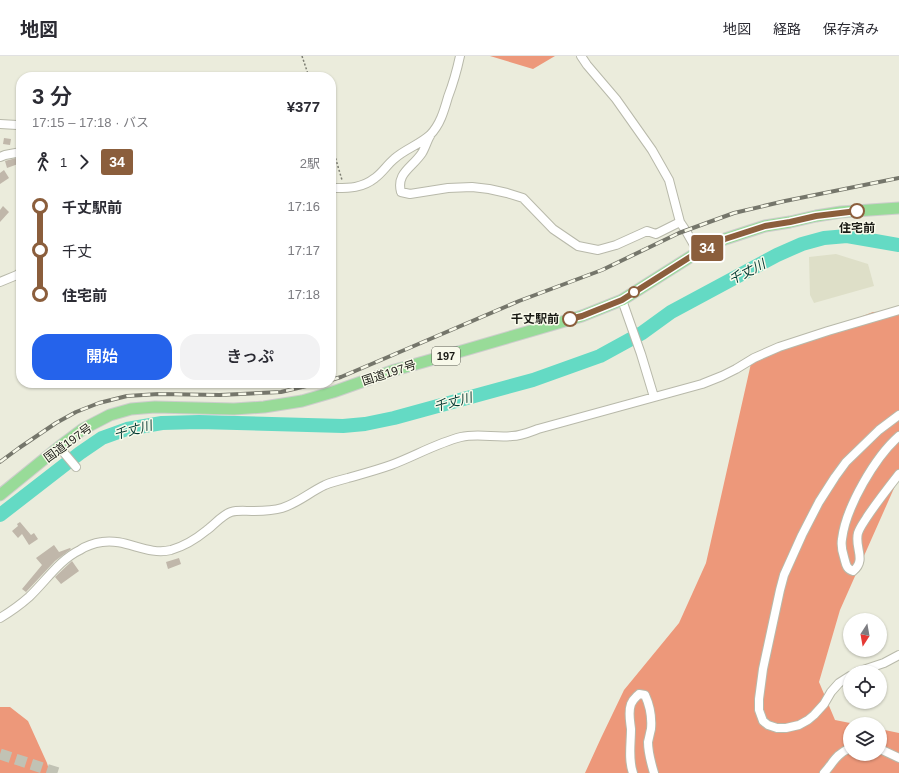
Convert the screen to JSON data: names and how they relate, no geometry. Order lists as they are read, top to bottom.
{
  "streets": {
    "highway": ["197", "国道197号"]
  },
  "water": ["千丈川"],
  "places": ["住宅前", "千丈駅前"],
  "lines": ["bus line 34"],
  "north": "bottom",
  "page": {
    "header": "地図",
    "nav": ["地図", "経路", "保存済み"],
    "on_map": "34",
    "heading": ["3 分", "17:15 – 17:18 · バス", "¥377"],
    "legs": ["1", "34", "2駅"],
    "list": [
      {
        "name": "千丈駅前",
        "value": "17:16"
      },
      {
        "name": "千丈",
        "value": "17:17"
      },
      {
        "name": "住宅前",
        "value": "17:18"
      }
    ],
    "buttons": ["開始", "きっぷ"]
  }
}
